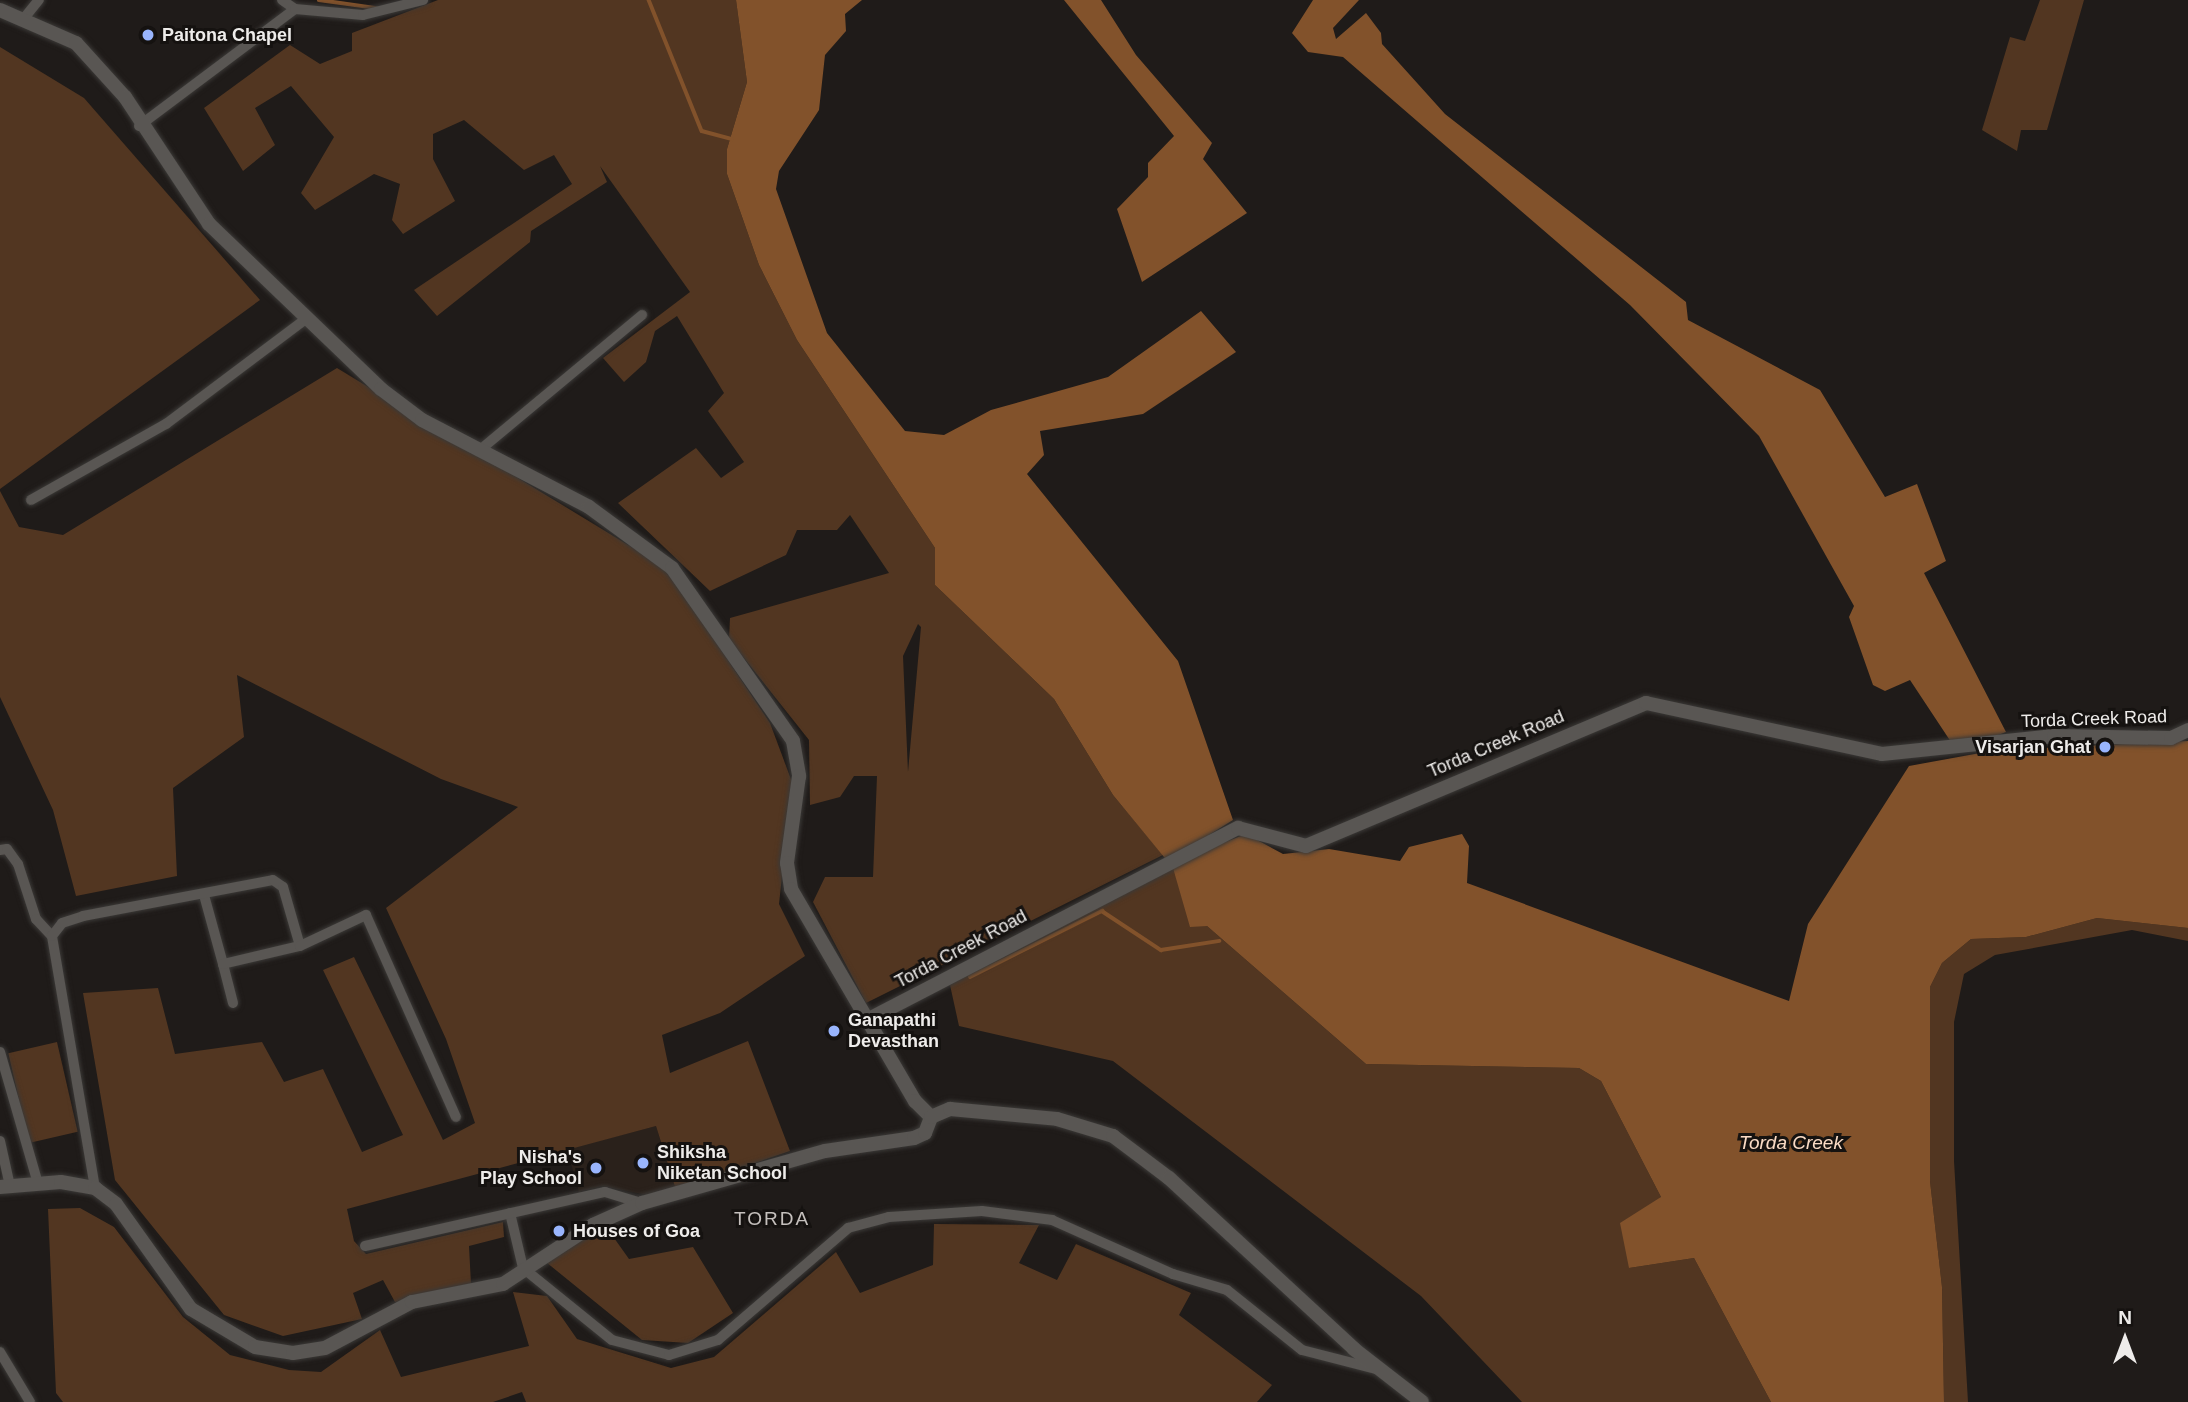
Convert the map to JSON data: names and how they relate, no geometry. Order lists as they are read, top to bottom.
{
  "streets": {
    "street": ["Torda Creek Road"]
  },
  "districts": ["TORDA"],
  "water": ["Torda Creek"],
  "places": [
    "Paitona Chapel",
    "Visarjan Ghat",
    "Ganapathi Devasthan",
    "Shiksha Niketan School",
    "Nisha's Play School",
    "Houses of Goa"
  ],
  "north": "top"
}
